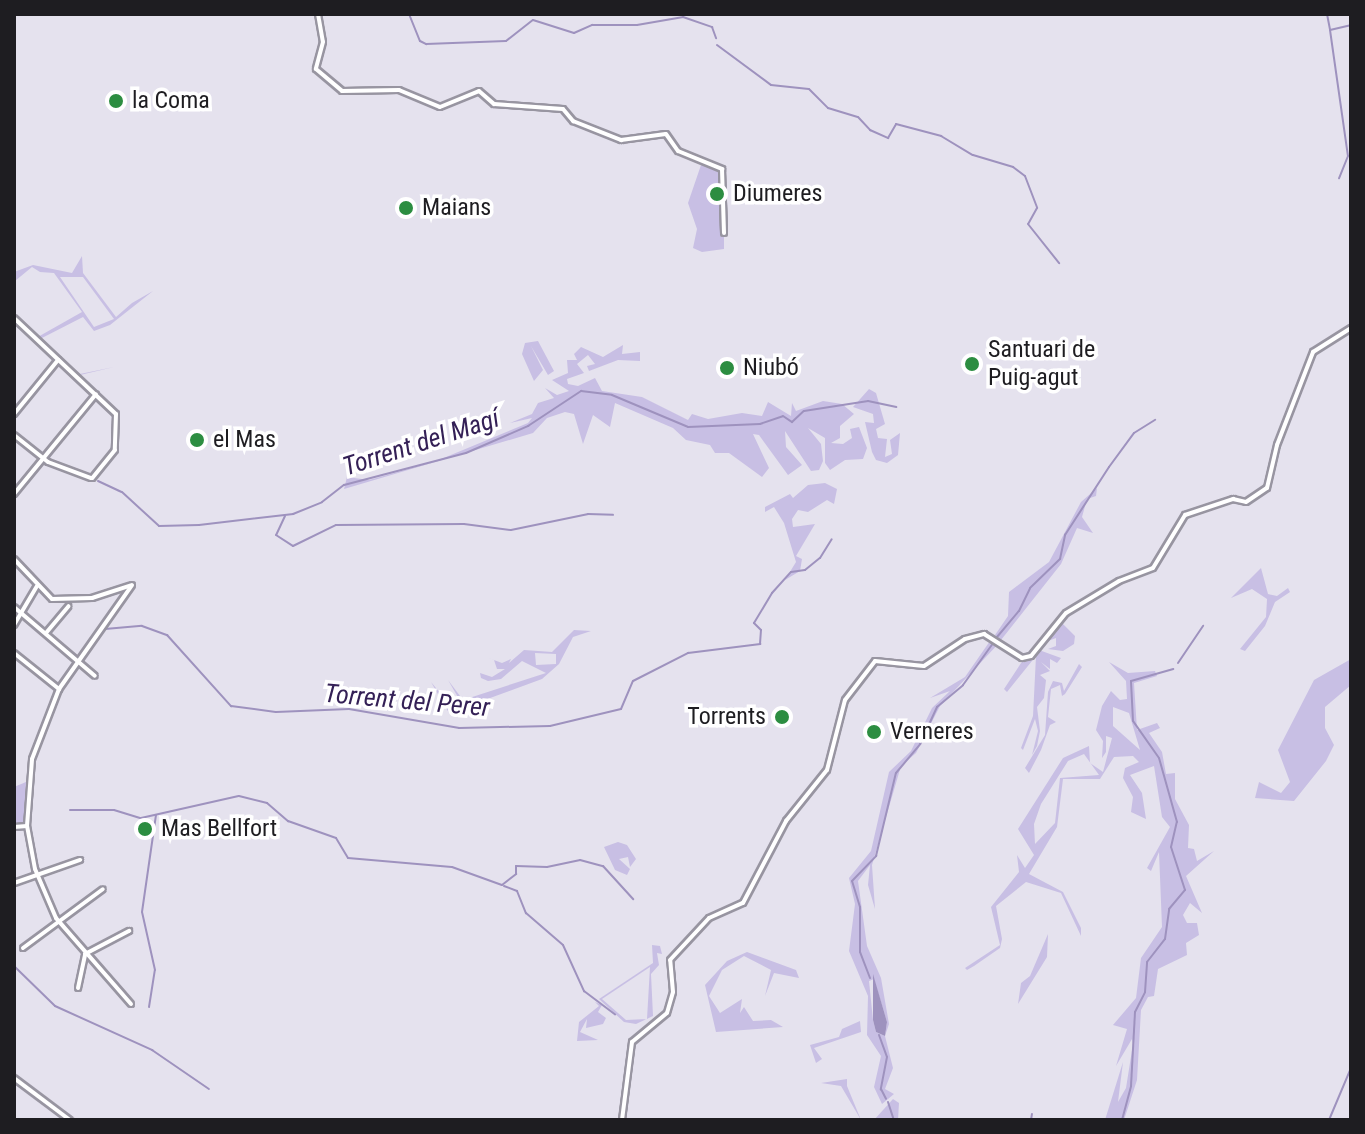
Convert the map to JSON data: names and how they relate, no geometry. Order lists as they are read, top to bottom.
{
  "water": ["Torrent del Magí", "Torrent del Perer"],
  "places": [
    "la Coma",
    "Diumeres",
    "Maians",
    "Santuari de Puig-agut",
    "Niubó",
    "el Mas",
    "Torrents",
    "Verneres",
    "Mas Bellfort"
  ]
}
